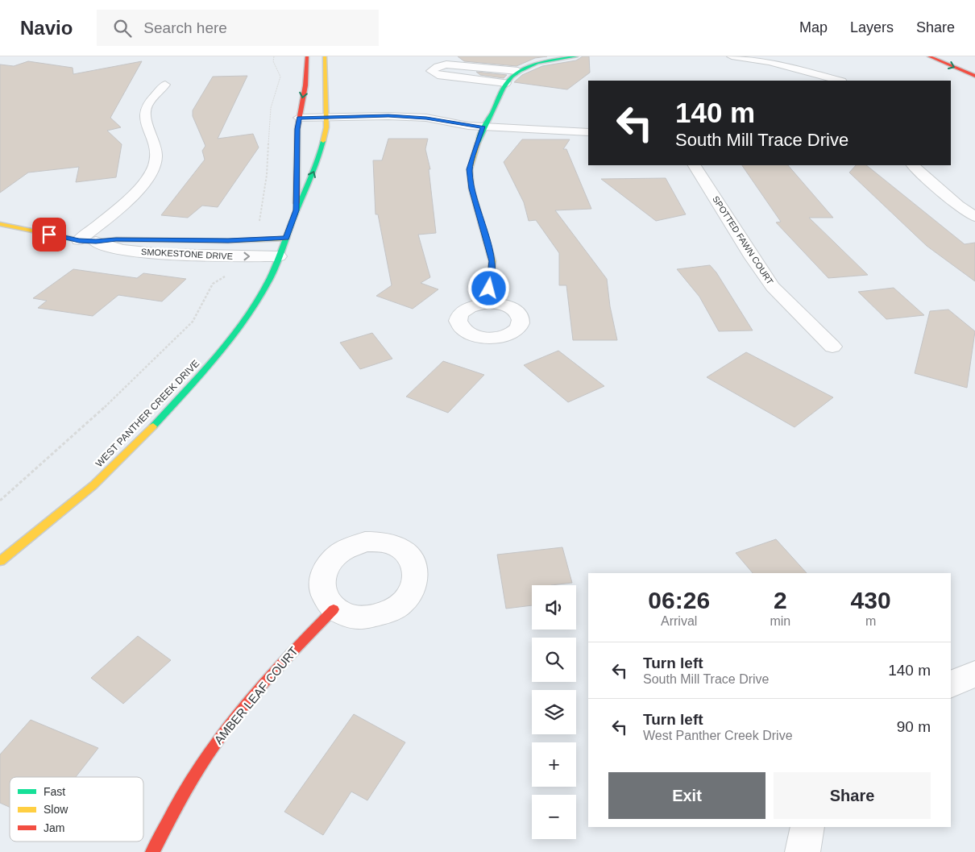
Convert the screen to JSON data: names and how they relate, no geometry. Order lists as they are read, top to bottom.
{
  "streets": {
    "street": [
      "SPOTTED FAWN COURT",
      "SMOKESTONE DRIVE",
      "WEST PANTHER CREEK DRIVE",
      "AMBER LEAF COURT"
    ]
  },
  "crossings": [
    ["SMOKESTONE DRIVE", "WEST PANTHER CREEK DRIVE"]
  ],
  "legend": ["Fast", "Slow", "Jam"],
  "page": {
    "header": "Navio",
    "search": "Search here",
    "nav": ["Map", "Layers", "Share"],
    "turn": ["140 m", "South Mill Trace Drive"],
    "eta": [
      "06:26",
      "Arrival",
      "2",
      "min",
      "430",
      "m"
    ],
    "map_buttons": ["+", "−"],
    "list": [
      {
        "name": "Turn left",
        "note": "South Mill Trace Drive",
        "value": "140 m"
      },
      {
        "name": "Turn left",
        "note": "West Panther Creek Drive",
        "value": "90 m"
      }
    ],
    "buttons": ["Exit", "Share"]
  }
}
